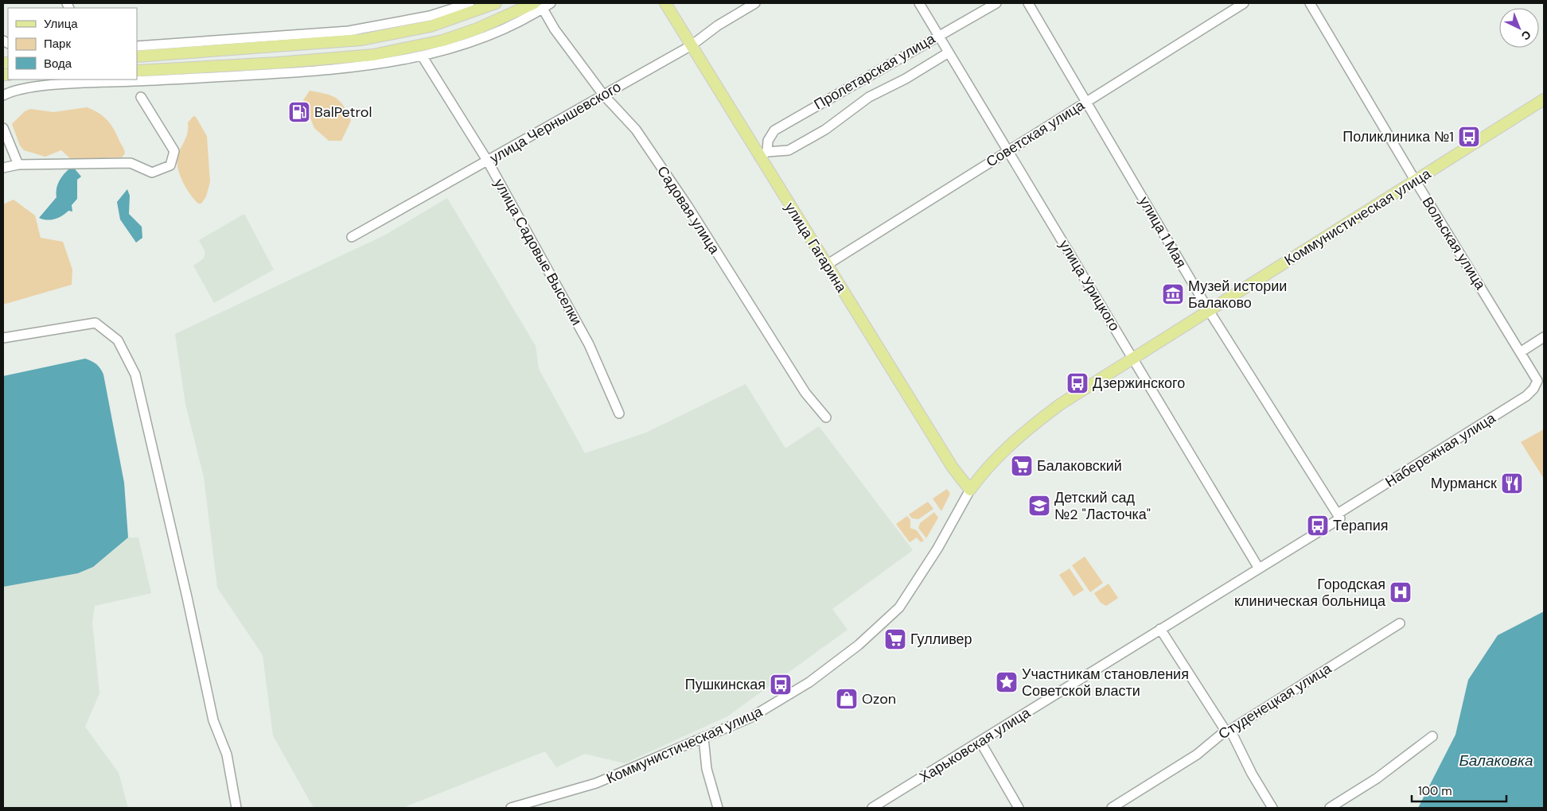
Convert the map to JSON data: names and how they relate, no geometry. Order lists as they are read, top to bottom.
{
  "streets": {
    "main road": ["Коммунистическая улица", "улица Гагарина"],
    "street": [
      "Пролетарская улица",
      "улица Чернышевского",
      "Советская улица",
      "Садовая улица",
      "улица 1 Мая",
      "Вольская улица",
      "улица Садовые Выселки",
      "улица Урицкого",
      "Набережная улица",
      "Студенецкая улица",
      "Харьковская улица"
    ]
  },
  "crossings": [
    ["Пролетарская улица", "улица Гагарина"],
    ["Пролетарская улица", "улица Урицкого"],
    ["улица Чернышевского", "Садовая улица"],
    ["улица Чернышевского", "улица Гагарина"],
    ["улица Чернышевского", "улица Садовые Выселки"],
    ["Советская улица", "улица 1 Мая"],
    ["Советская улица", "улица Гагарина"],
    ["Советская улица", "улица Урицкого"],
    ["Коммунистическая улица", "улица 1 Мая"],
    ["Коммунистическая улица", "Вольская улица"],
    ["Коммунистическая улица", "улица Гагарина"],
    ["Коммунистическая улица", "улица Урицкого"],
    ["улица 1 Мая", "Набережная улица"],
    ["улица 1 Мая", "Харьковская улица"],
    ["Вольская улица", "Набережная улица"],
    ["улица Урицкого", "Харьковская улица"],
    ["Набережная улица", "Харьковская улица"]
  ],
  "water": ["Балаковка"],
  "places": {
    "fuel station": ["BalPetrol"],
    "bus stop": [
      "Поликлиника №1",
      "Дзержинского",
      "Терапия",
      "Пушкинская"
    ],
    "museum": ["Музей истории Балаково"],
    "supermarket": ["Балаковский", "Гулливер"],
    "restaurant": ["Мурманск"],
    "school or university": ["Детский сад №2 \"Ласточка\""],
    "hospital": ["Городская клиническая больница"],
    "place": ["Участникам становления Советской власти"],
    "shop": ["Ozon"]
  },
  "legend": ["Улица", "Парк", "Вода"],
  "scale_bar": "100 m",
  "north": "bottom right"
}
